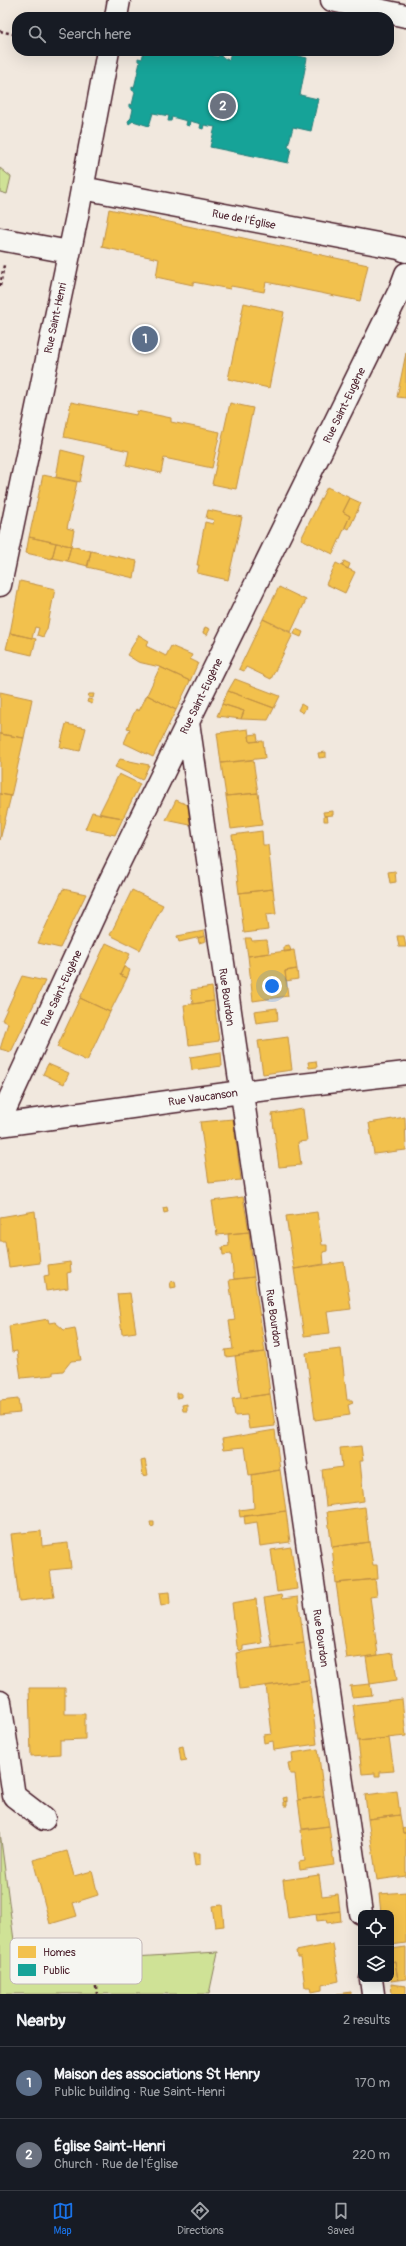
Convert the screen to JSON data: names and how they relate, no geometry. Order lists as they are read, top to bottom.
{
  "streets": {
    "street": [
      "Rue de l'Église",
      "Rue Saint-Henri",
      "Rue Saint-Eugène",
      "Rue Bourdon",
      "Rue Vaucanson"
    ]
  },
  "crossings": [
    ["Rue de l'Église", "Rue Saint-Henri"],
    ["Rue Saint-Eugène", "Rue Bourdon"],
    ["Rue Bourdon", "Rue Vaucanson"]
  ],
  "legend": ["Homes", "Public"],
  "page": {
    "search": "Search here",
    "pins": ["2", "1"],
    "heading": ["Nearby", "2 results"],
    "list": [
      {
        "mark": "1",
        "name": "Maison des associations St Henry",
        "note": "Public building · Rue Saint-Henri",
        "value": "170 m"
      },
      {
        "mark": "2",
        "name": "Église Saint-Henri",
        "note": "Church · Rue de l'Église",
        "value": "220 m"
      }
    ],
    "nav": ["Map", "Directions", "Saved"]
  }
}
